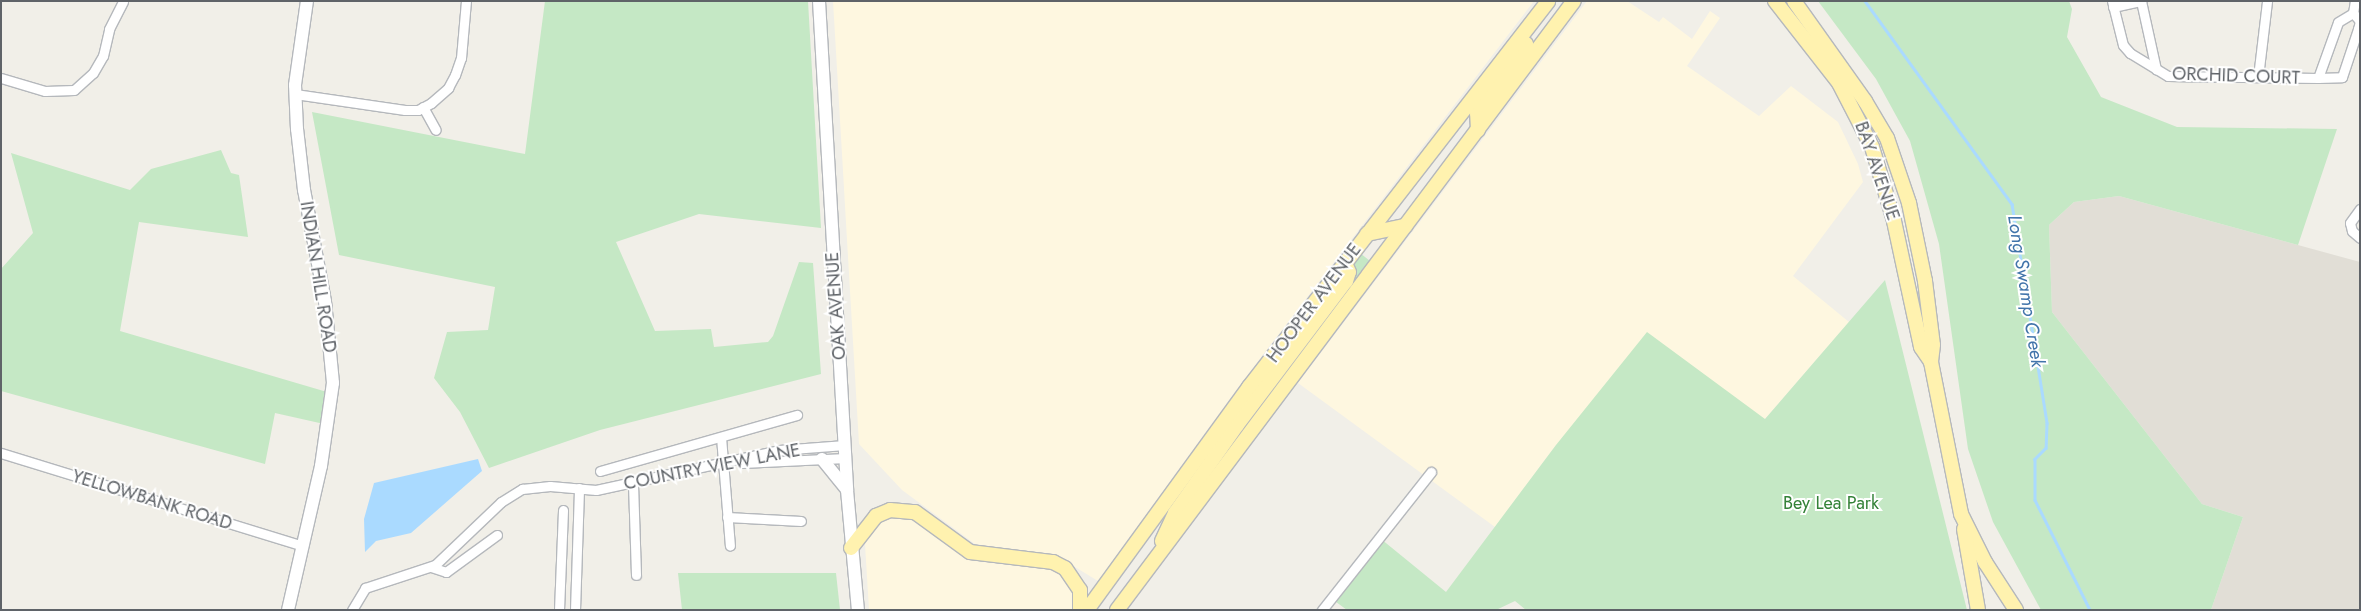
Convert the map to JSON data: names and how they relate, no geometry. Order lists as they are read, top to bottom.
{
  "streets": {
    "main road": ["BAY AVENUE", "HOOPER AVENUE"],
    "street": [
      "ORCHID COURT",
      "INDIAN HILL ROAD",
      "OAK AVENUE",
      "COUNTRY VIEW LANE",
      "YELLOWBANK ROAD"
    ]
  },
  "crossings": [
    ["INDIAN HILL ROAD", "YELLOWBANK ROAD"],
    ["OAK AVENUE", "COUNTRY VIEW LANE"]
  ],
  "water": ["Long Swamp Creek"],
  "parks": ["Bey Lea Park"]
}
